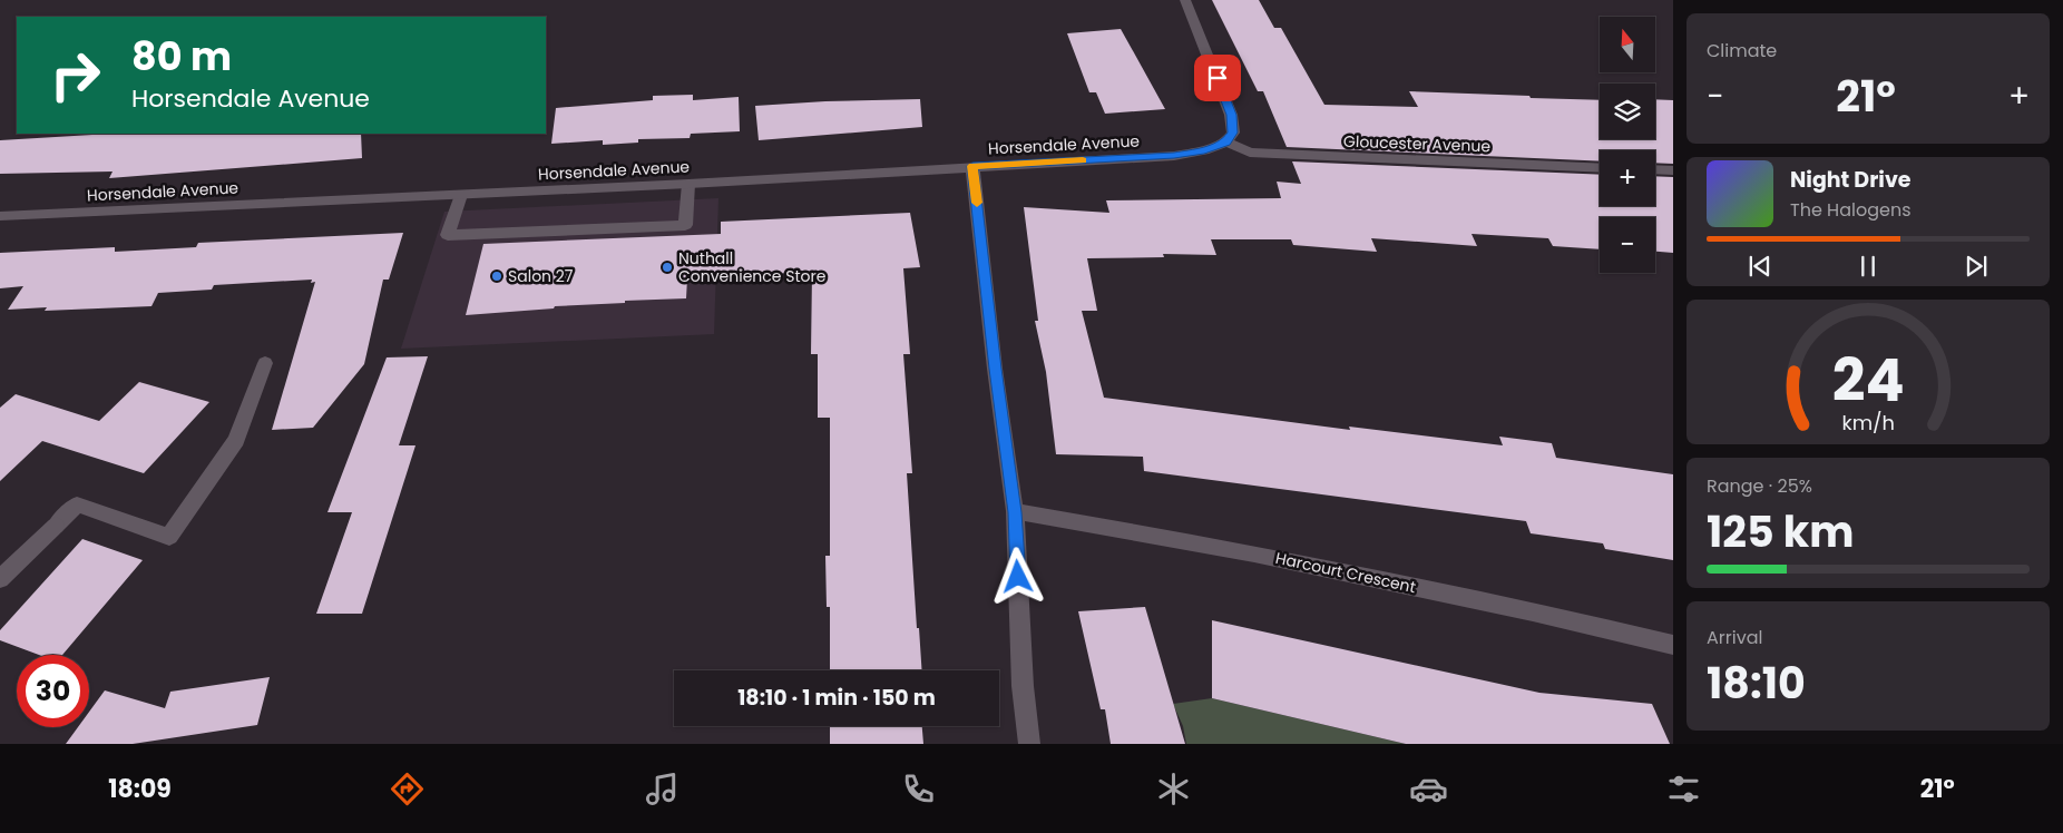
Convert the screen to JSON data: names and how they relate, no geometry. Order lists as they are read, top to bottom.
{
  "streets": {
    "street": ["Gloucester Avenue", "Horsendale Avenue", "Harcourt Crescent"]
  },
  "crossings": [
    ["Gloucester Avenue", "Horsendale Avenue"]
  ],
  "places": ["Nuthall Convenience Store", "Salon 27"],
  "north": "top",
  "page": {
    "tile": [
      "Climate",
      ["Range · 25%", "125 km"],
      ["Arrival", "18:10"]
    ],
    "map_buttons": ["+", "−"],
    "turn": ["80 m", "Horsendale Avenue"],
    "heat": ["−", "21°", "+"],
    "song": ["Night Drive", "The Halogens"],
    "limit": "30",
    "trip": "18:10 · 1 min · 150 m",
    "tabs": ["18:09", "21°"],
    "gauge": ["24", "km/h"]
  }
}
